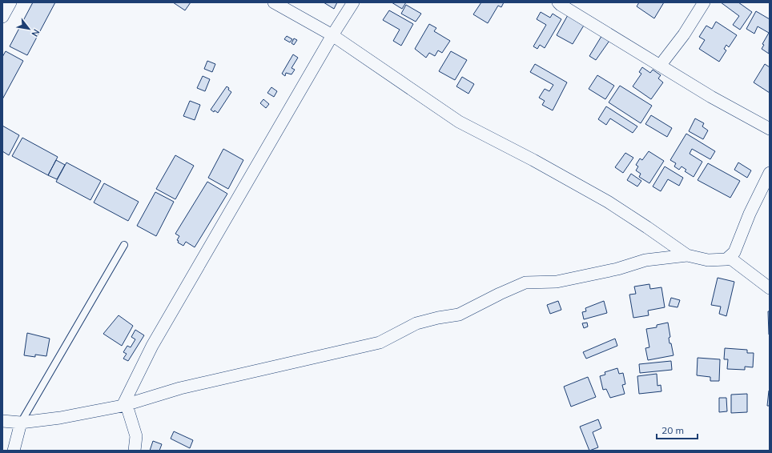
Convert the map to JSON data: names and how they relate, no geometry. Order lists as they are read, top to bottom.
{
  "scale_bar": "20 m",
  "north": "bottom right"
}
